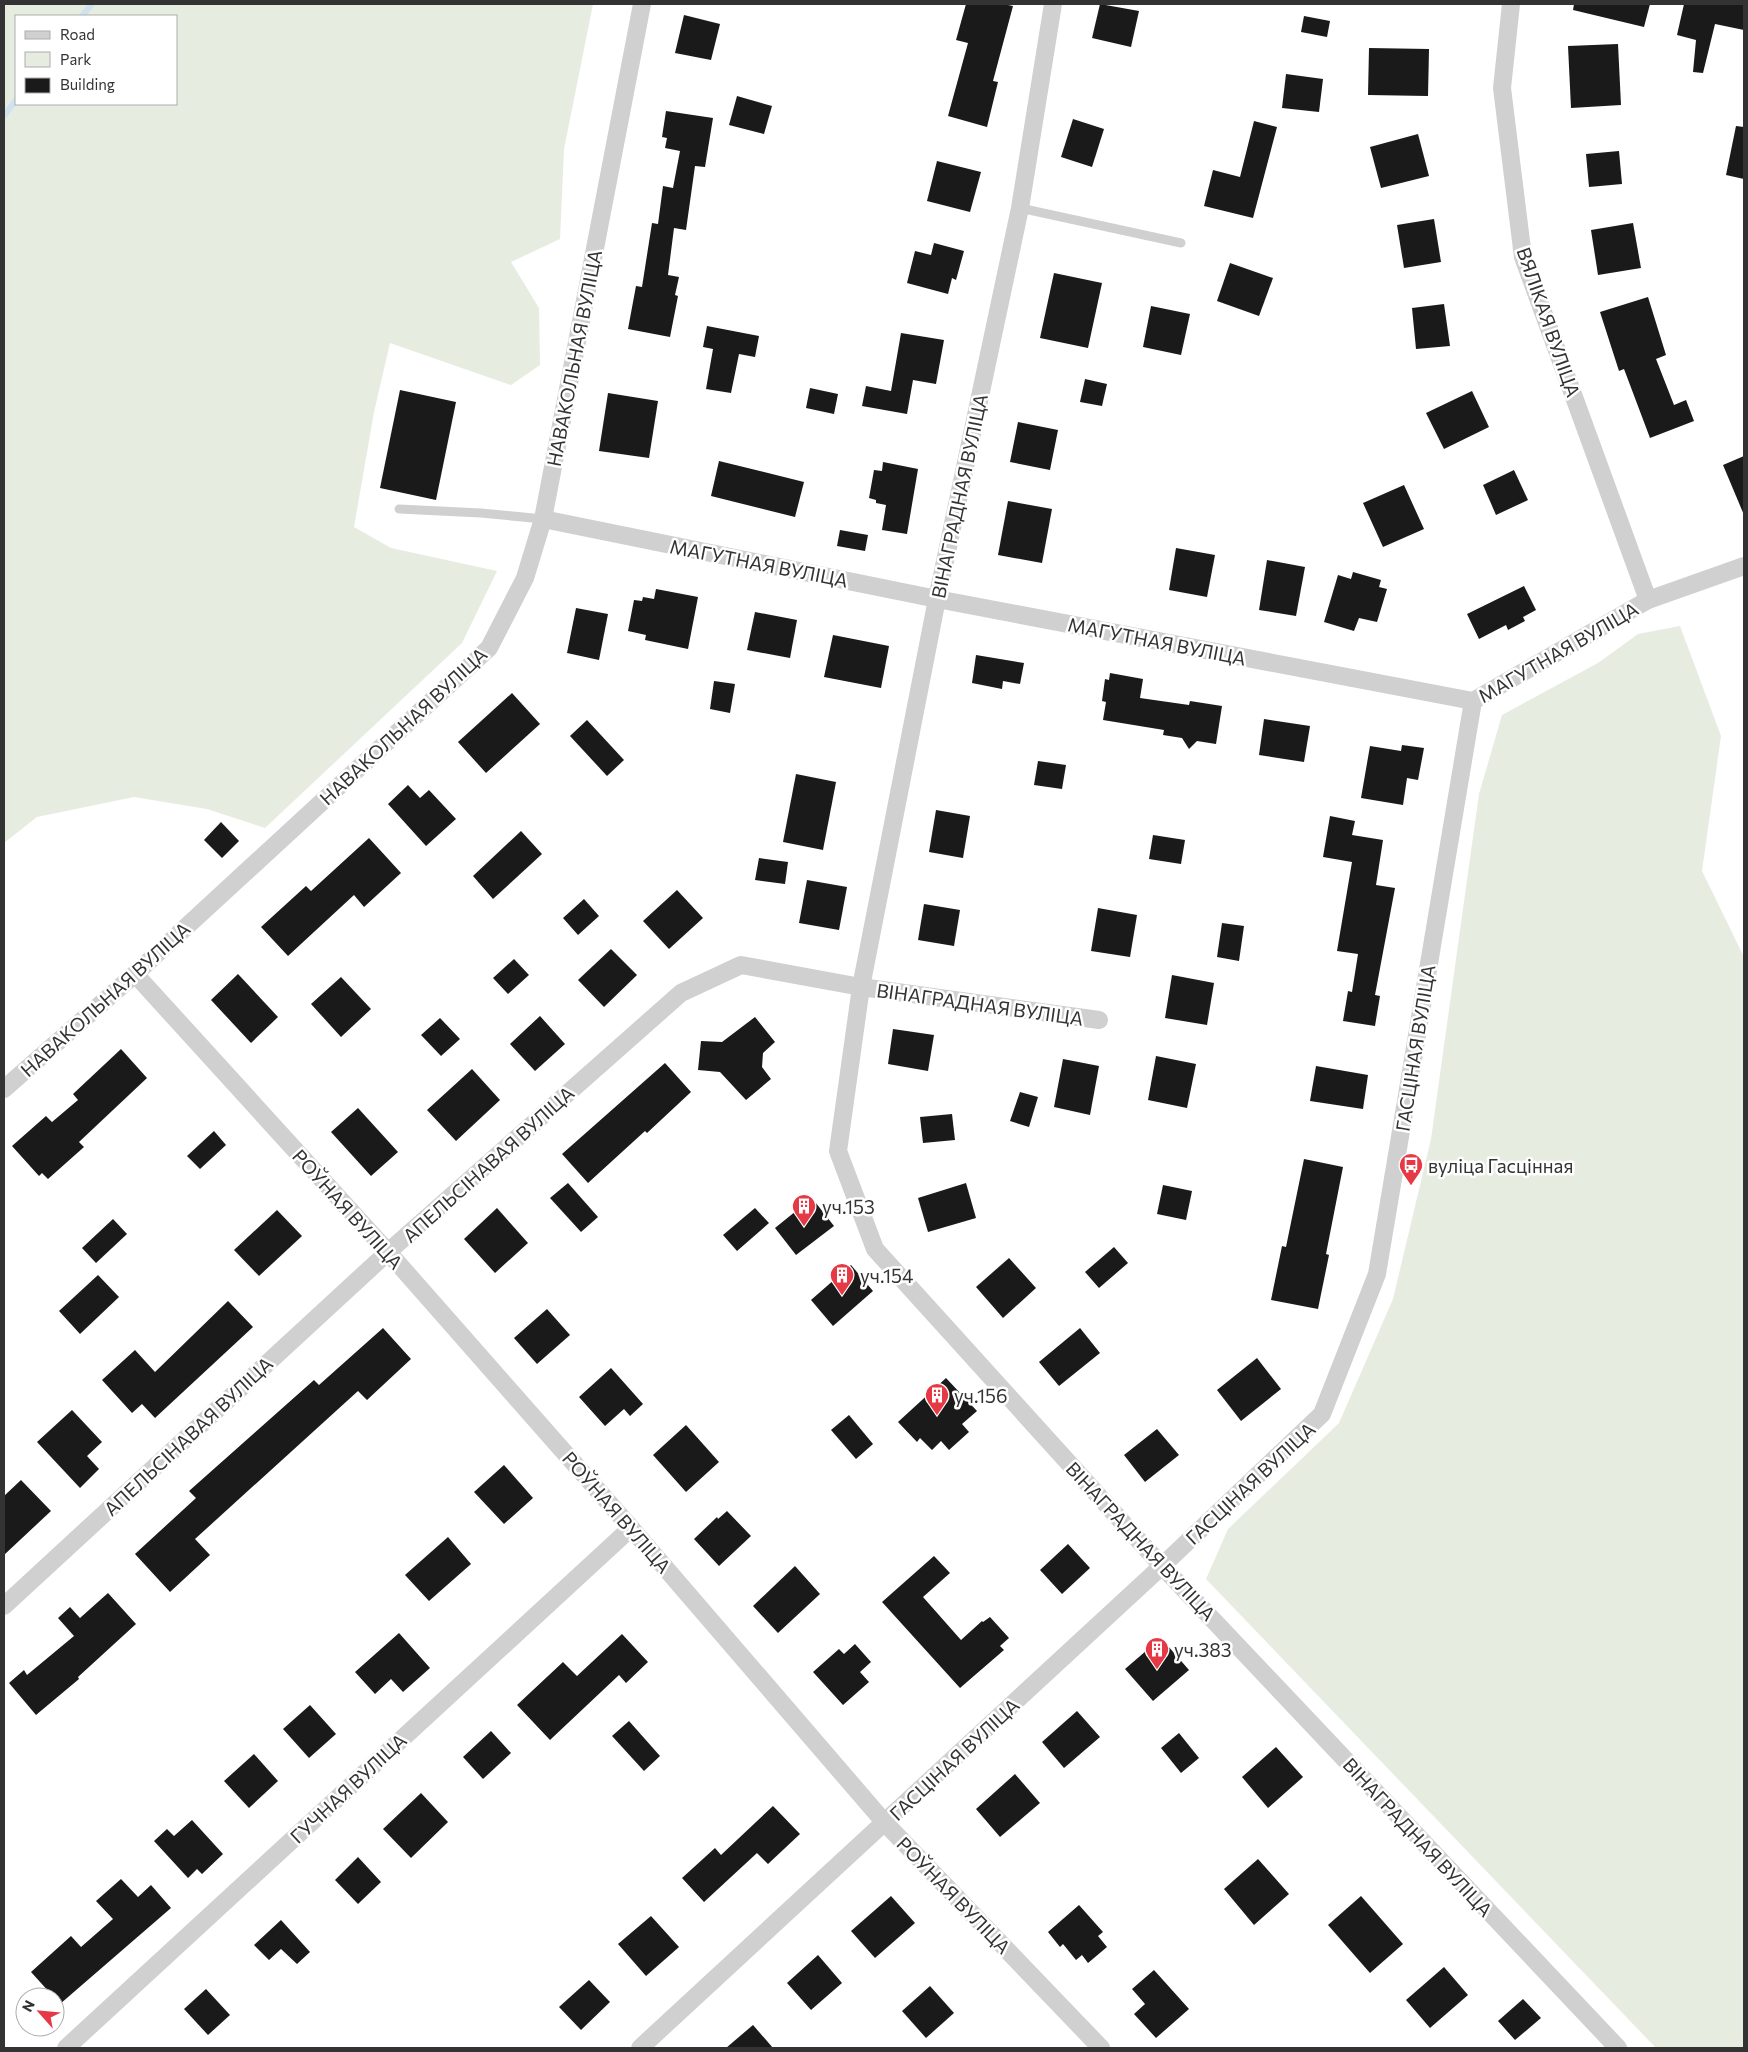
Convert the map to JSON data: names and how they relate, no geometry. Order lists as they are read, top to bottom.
{
  "streets": {
    "street": [
      "ВЯЛІКАЯ ВУЛІЦА",
      "НАВАКОЛЬНАЯ ВУЛІЦА",
      "ВІНАГРАДНАЯ ВУЛІЦА",
      "МАГУТНАЯ ВУЛІЦА",
      "ГАСЦІНАЯ ВУЛІЦА",
      "АПЕЛЬСІНАВАЯ ВУЛІЦА",
      "РОЎНАЯ ВУЛІЦА",
      "ГУЧНАЯ ВУЛІЦА"
    ]
  },
  "crossings": [
    ["ВЯЛІКАЯ ВУЛІЦА", "МАГУТНАЯ ВУЛІЦА"],
    ["НАВАКОЛЬНАЯ ВУЛІЦА", "МАГУТНАЯ ВУЛІЦА"],
    ["НАВАКОЛЬНАЯ ВУЛІЦА", "РОЎНАЯ ВУЛІЦА"],
    ["ВІНАГРАДНАЯ ВУЛІЦА", "МАГУТНАЯ ВУЛІЦА"],
    ["ВІНАГРАДНАЯ ВУЛІЦА", "ГАСЦІНАЯ ВУЛІЦА"],
    ["ВІНАГРАДНАЯ ВУЛІЦА", "АПЕЛЬСІНАВАЯ ВУЛІЦА"],
    ["МАГУТНАЯ ВУЛІЦА", "ГАСЦІНАЯ ВУЛІЦА"],
    ["ГАСЦІНАЯ ВУЛІЦА", "РОЎНАЯ ВУЛІЦА"],
    ["АПЕЛЬСІНАВАЯ ВУЛІЦА", "РОЎНАЯ ВУЛІЦА"],
    ["РОЎНАЯ ВУЛІЦА", "ГУЧНАЯ ВУЛІЦА"]
  ],
  "places": {
    "bus stop": ["вуліца Гасцінная"],
    "building": [
      "уч.153",
      "уч.154",
      "уч.156",
      "уч.383"
    ]
  },
  "legend": ["Road", "Park", "Building"],
  "north": "top left"
}
